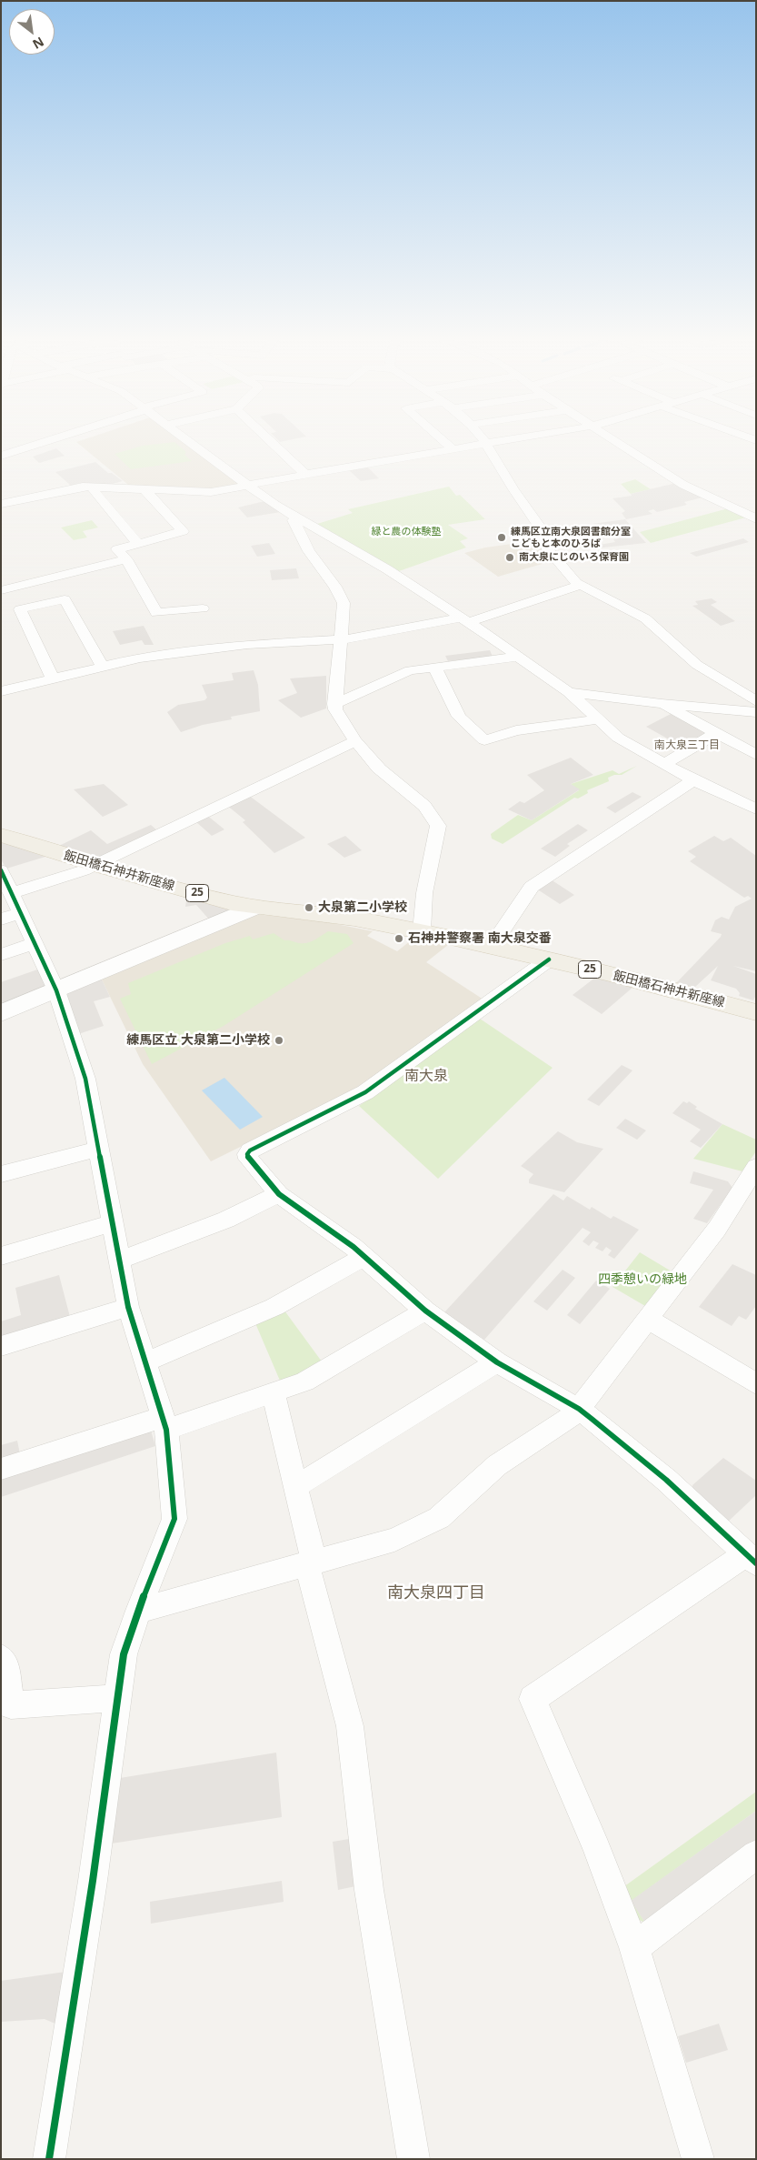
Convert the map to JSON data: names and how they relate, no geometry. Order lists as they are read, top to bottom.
{
  "streets": {
    "main road": ["飯田橋石神井新座線", "25"]
  },
  "districts": ["南大泉三丁目", "南大泉", "南大泉四丁目"],
  "parks": ["緑と農の体験塾", "四季憩いの緑地"],
  "places": [
    "練馬区立南大泉図書館分室 こどもと本のひろば",
    "南大泉にじのいろ保育園",
    "大泉第二小学校",
    "石神井警察署 南大泉交番",
    "練馬区立 大泉第二小学校"
  ],
  "north": "bottom right"
}
